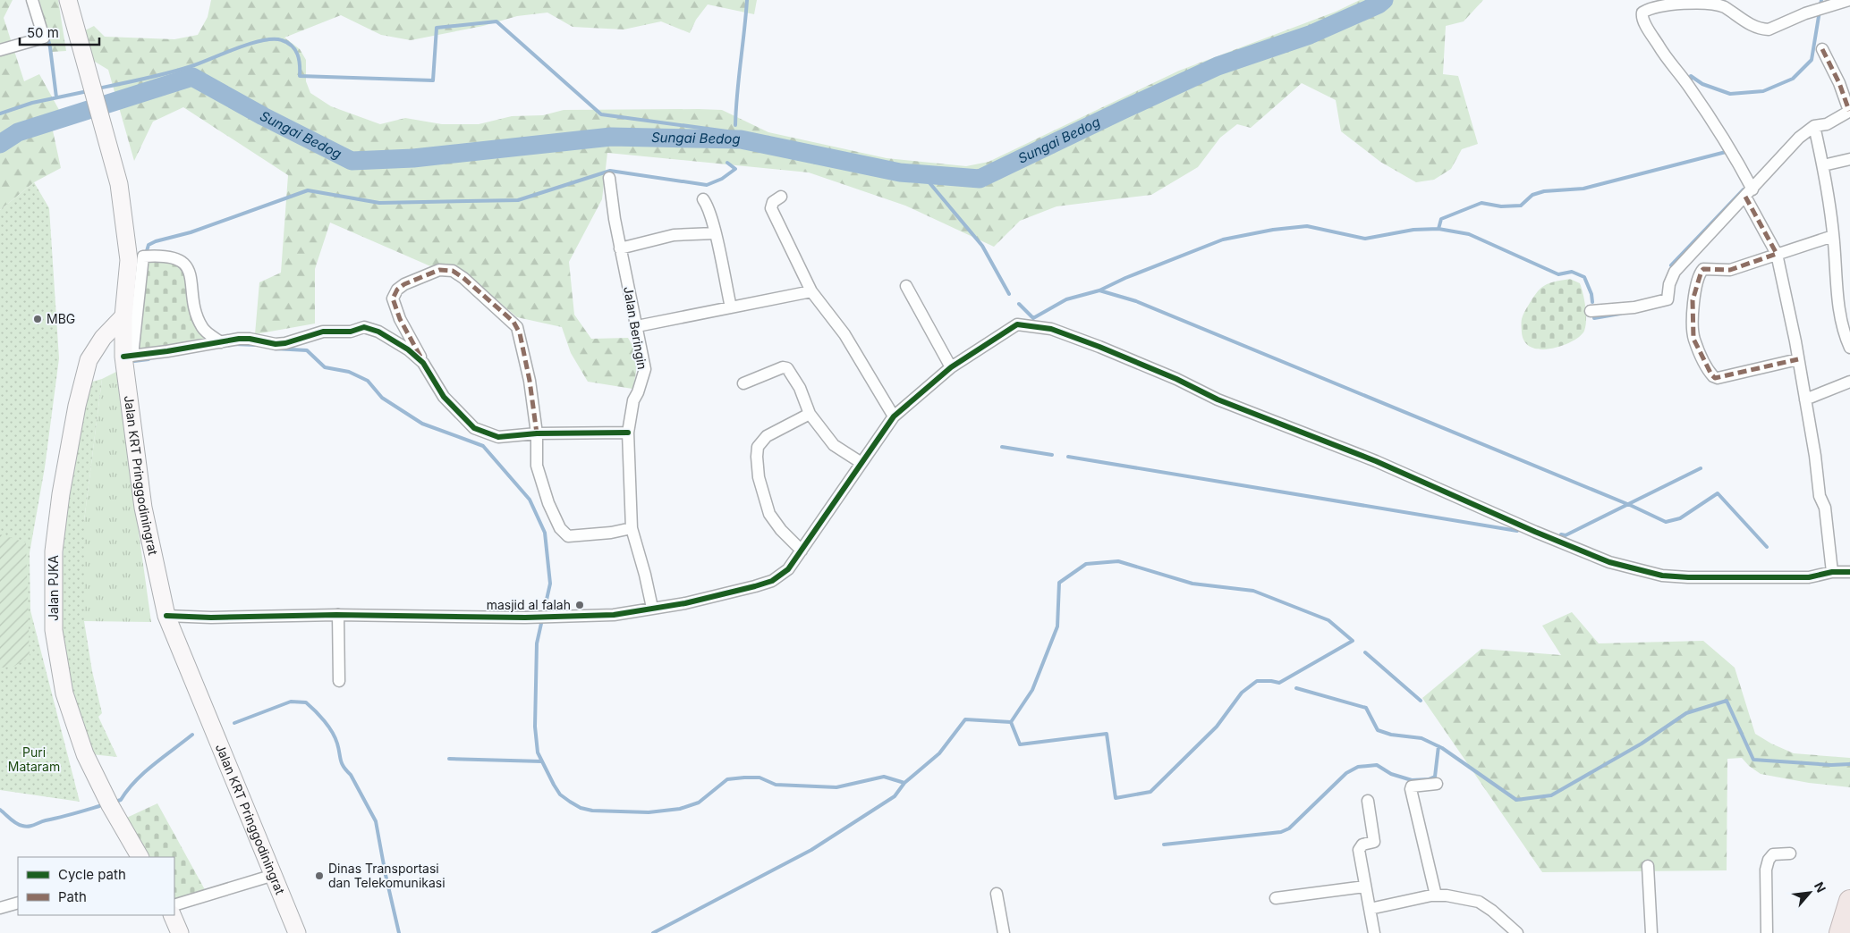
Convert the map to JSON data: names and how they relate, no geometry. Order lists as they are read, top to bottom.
{
  "streets": {
    "main road": ["Jalan KRT Pringgodiningrat", "Jalan PJKA"],
    "street": ["Jalan Beringin"]
  },
  "crossings": [
    ["Jalan KRT Pringgodiningrat", "Jalan PJKA"]
  ],
  "water": ["Sungai Bedog"],
  "parks": ["Puri Mataram"],
  "places": ["MBG", "masjid al falah", "Dinas Transportasi dan Telekomunikasi"],
  "legend": ["Cycle path", "Path"],
  "scale_bar": "50 m",
  "north": "top right"
}
